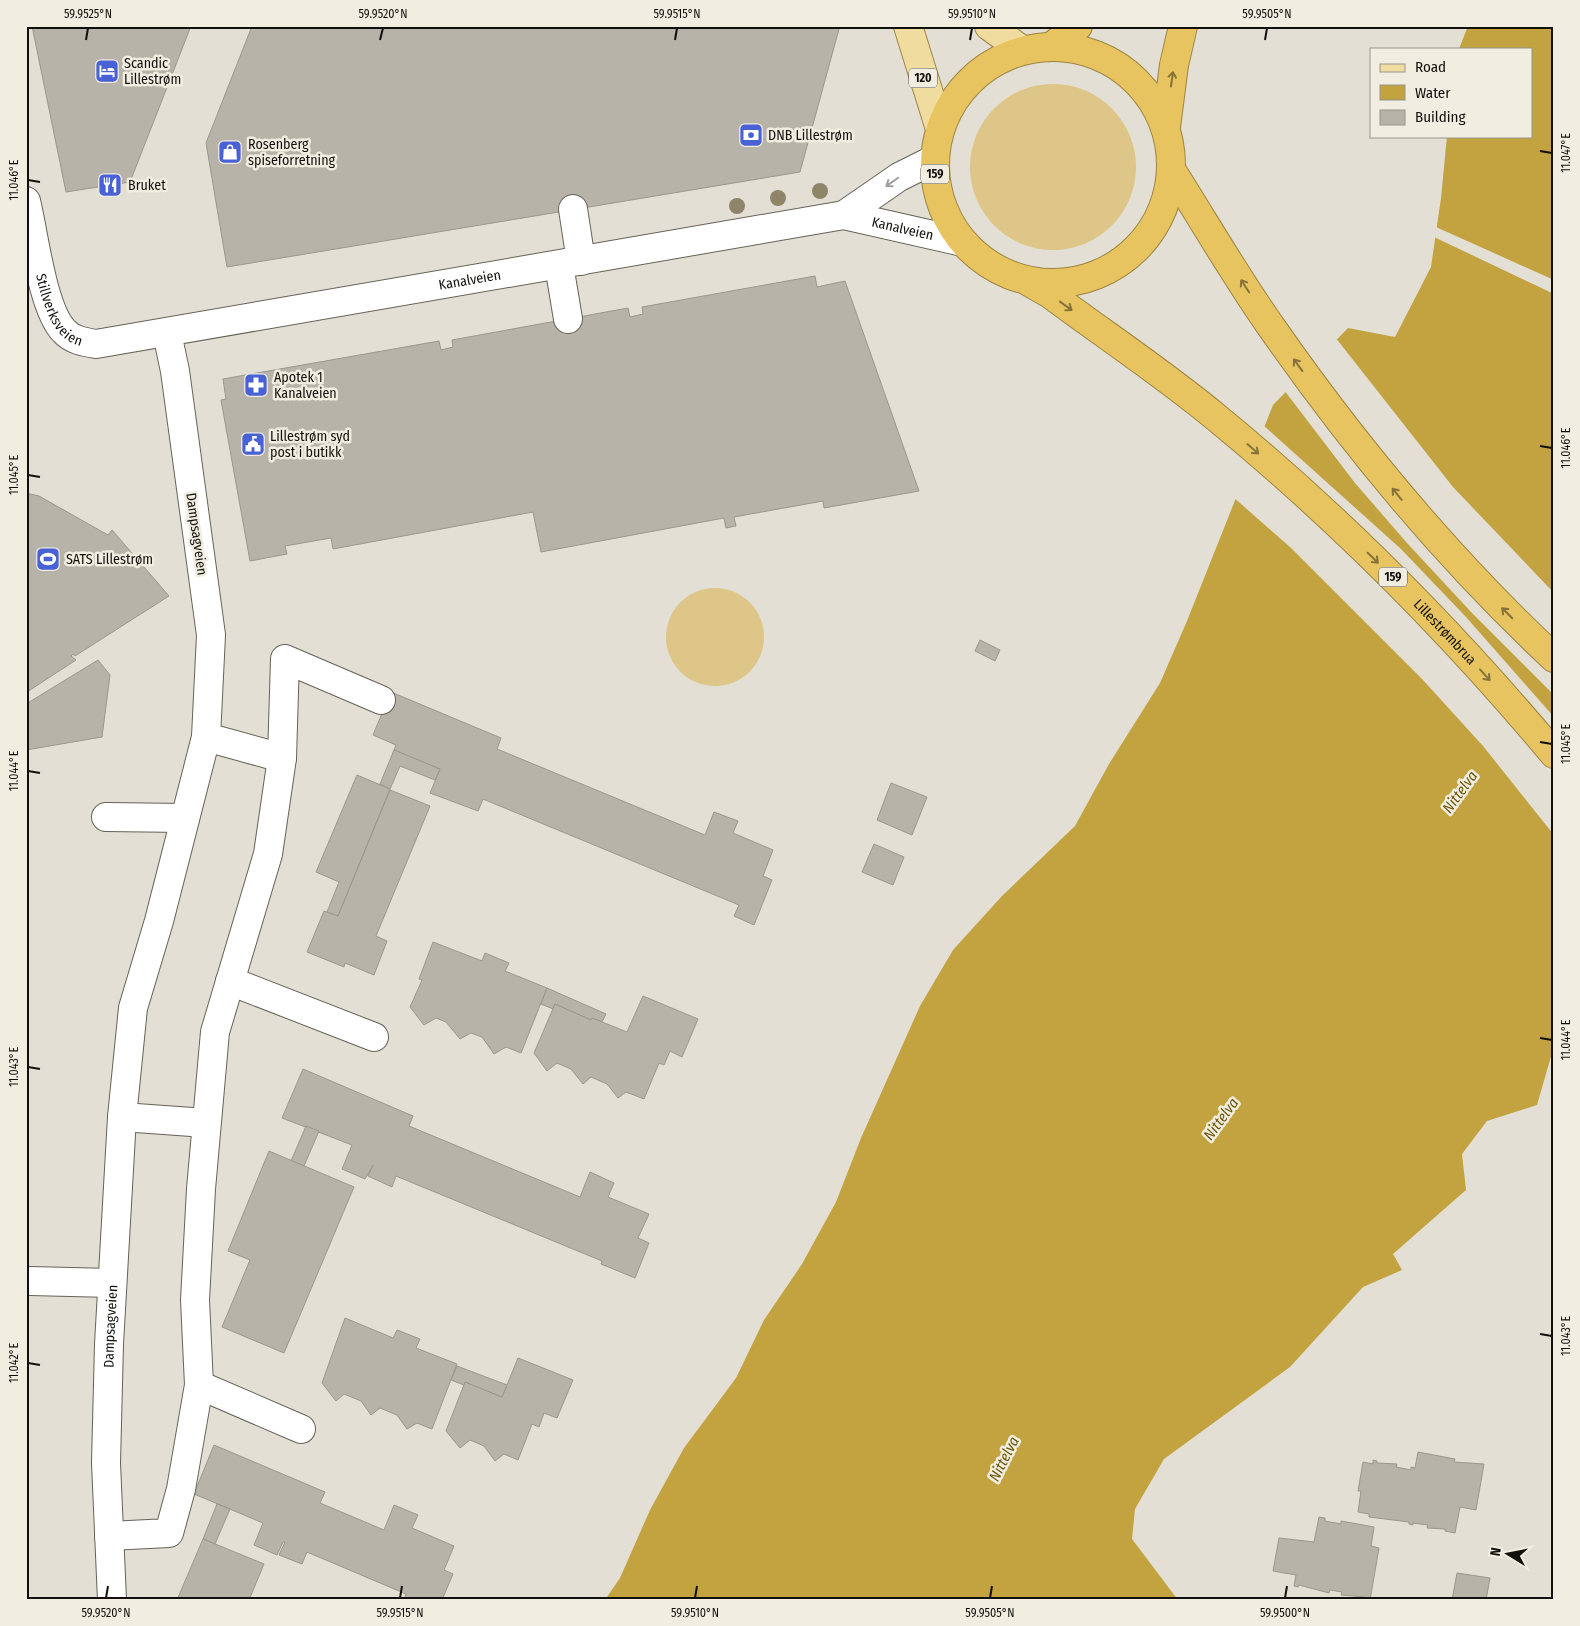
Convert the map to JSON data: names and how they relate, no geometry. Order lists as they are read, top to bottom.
{
  "streets": {
    "highway": ["159", "Lillestrømbrua"],
    "main road": ["120"],
    "street": ["Kanalveien", "Stillverksveien", "Dampsagveien"]
  },
  "crossings": [
    ["120", "159"],
    ["159", "Kanalveien"],
    ["159", "Lillestrømbrua"],
    ["Kanalveien", "Stillverksveien"],
    ["Kanalveien", "Dampsagveien"]
  ],
  "water": ["Nittelva"],
  "places": {
    "hotel": ["Scandic Lillestrøm"],
    "bank": ["DNB Lillestrøm"],
    "shop": ["Rosenberg spiseforretning"],
    "restaurant": ["Bruket"],
    "pharmacy": ["Apotek 1 Kanalveien"],
    "public building": ["Lillestrøm syd post i butikk"],
    "sports": ["SATS Lillestrøm"]
  },
  "legend": ["Road", "Water", "Building"],
  "north": "left",
  "coordinates": [
    "59.9525°N",
    "59.9520°N",
    "59.9515°N",
    "59.9510°N",
    "59.9505°N",
    "11.047°E",
    "11.046°E",
    "11.045°E",
    "11.044°E",
    "11.043°E",
    "11.042°E",
    "59.9500°N"
  ]
}
